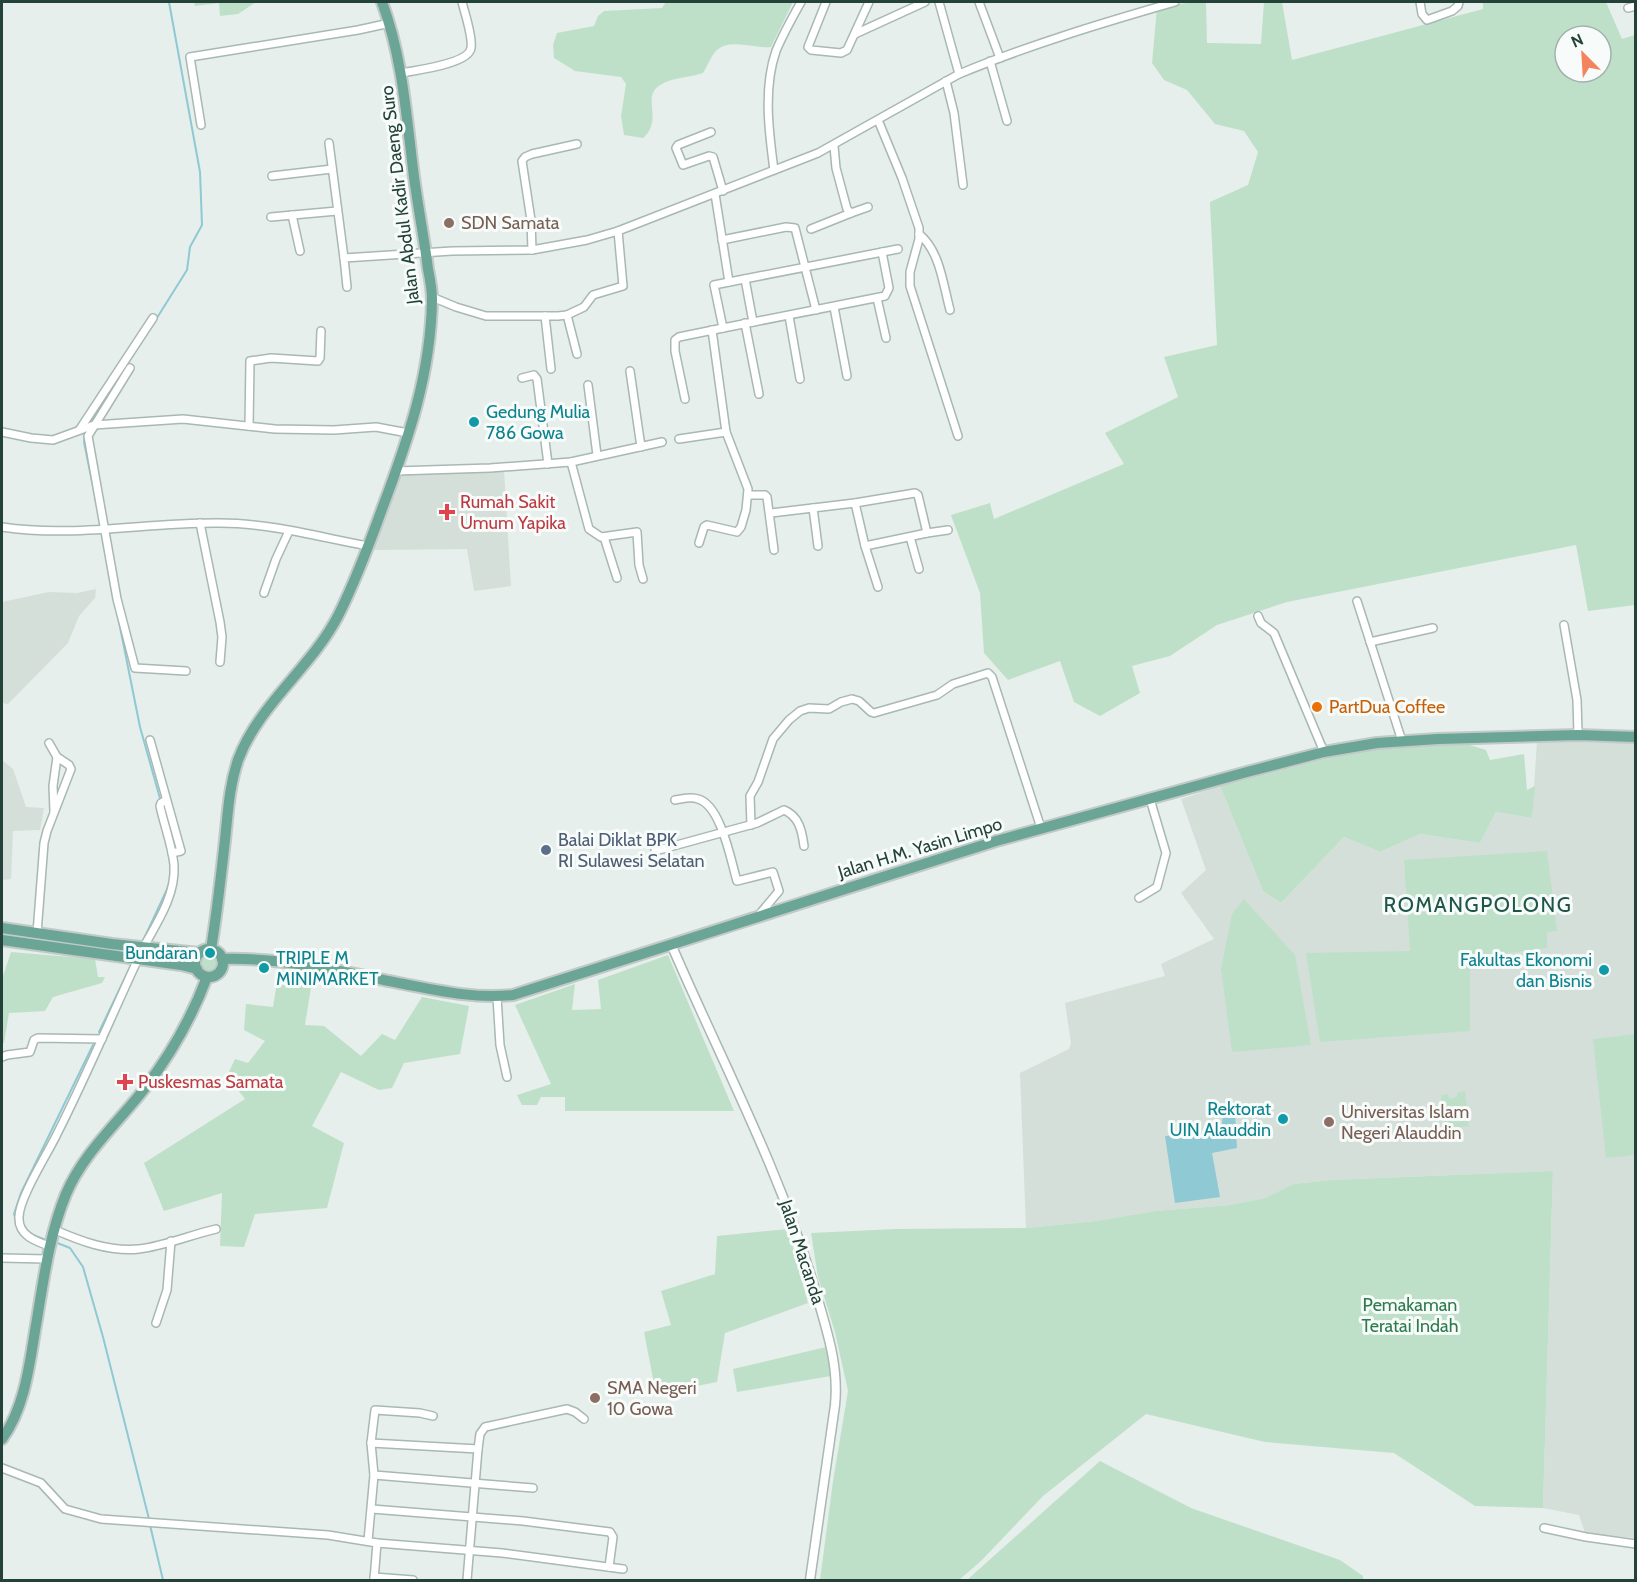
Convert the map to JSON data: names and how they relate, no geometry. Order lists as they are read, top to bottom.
{
  "streets": {
    "main road": ["Jalan Abdul Kadir Daeng Suro", "Jalan H.M. Yasin Limpo"],
    "street": ["Jalan Macanda"]
  },
  "crossings": [
    ["Jalan Abdul Kadir Daeng Suro", "Jalan H.M. Yasin Limpo"],
    ["Jalan H.M. Yasin Limpo", "Jalan Macanda"]
  ],
  "districts": ["ROMANGPOLONG"],
  "parks": ["Pemakaman Teratai Indah"],
  "places": {
    "other": [
      "SDN Samata",
      "Gedung Mulia 786 Gowa",
      "PartDua Coffee",
      "Balai Diklat BPK RI Sulawesi Selatan",
      "Bundaran",
      "TRIPLE M MINIMARKET",
      "Fakultas Ekonomi dan Bisnis",
      "Rektorat UIN Alauddin",
      "Universitas Islam Negeri Alauddin",
      "SMA Negeri 10 Gowa"
    ],
    "health": ["Rumah Sakit Umum Yapika", "Puskesmas Samata"]
  },
  "north": "top left"
}
